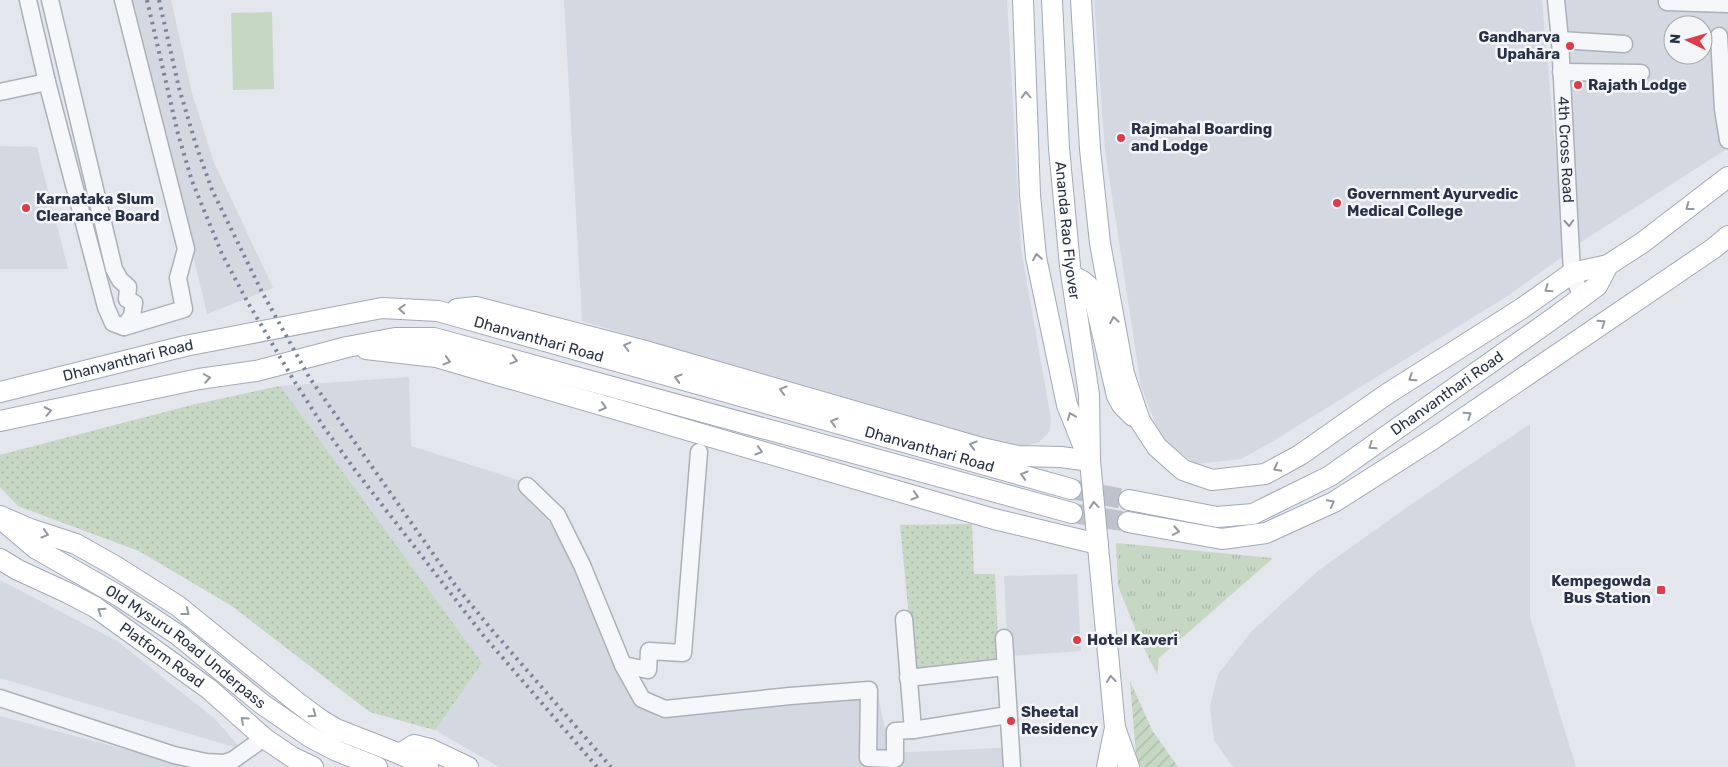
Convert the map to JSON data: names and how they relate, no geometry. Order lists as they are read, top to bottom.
{
  "streets": {
    "main road": [
      "Ananda Rao Flyover",
      "Dhanvanthari Road",
      "Old Mysuru Road Underpass",
      "Platform Road"
    ],
    "street": ["4th Cross Road"]
  },
  "crossings": [
    ["4th Cross Road", "Dhanvanthari Road"]
  ],
  "one_way": ["4th Cross Road"],
  "places": {
    "other": [
      "Gandharva Upahāra",
      "Rajath Lodge",
      "Rajmahal Boarding and Lodge",
      "Government Ayurvedic Medical College",
      "Karnataka Slum Clearance Board",
      "Hotel Kaveri",
      "Sheetal Residency"
    ],
    "transit": ["Kempegowda Bus Station"]
  },
  "north": "left"
}
